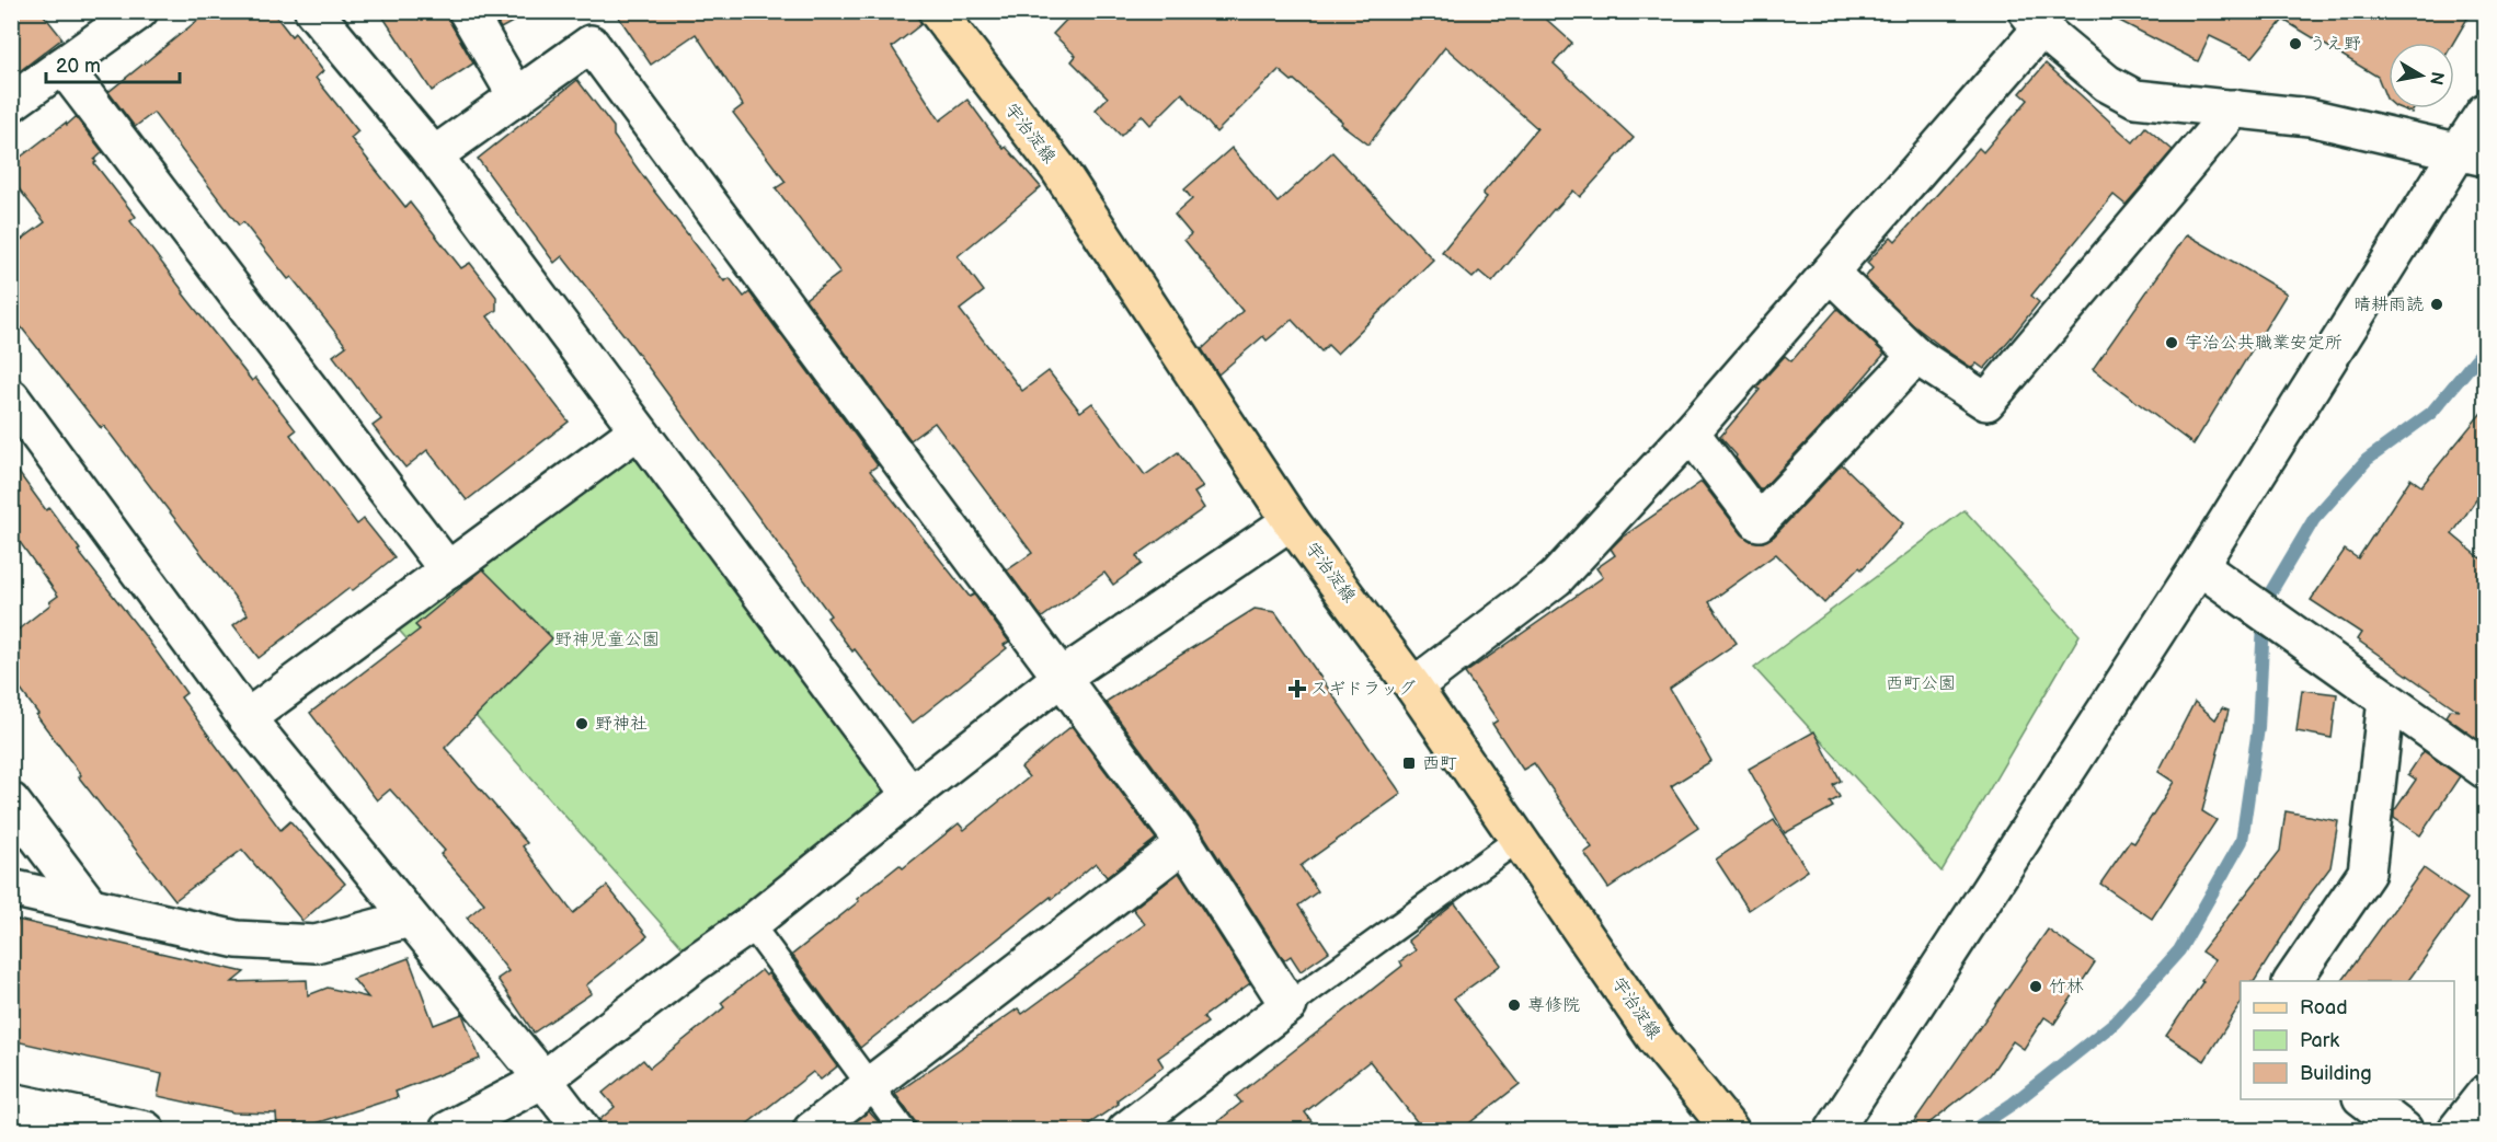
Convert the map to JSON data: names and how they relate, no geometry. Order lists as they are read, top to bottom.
{
  "streets": {
    "main road": ["宇治淀線"]
  },
  "parks": ["野神児童公園", "西町公園"],
  "places": {
    "other": [
      "うえ野",
      "晴耕雨読",
      "宇治公共職業安定所",
      "野神社",
      "竹林",
      "専修院"
    ],
    "health": ["スギドラッグ"],
    "transit": ["西町"]
  },
  "legend": ["Road", "Park", "Building"],
  "scale_bar": "20 m",
  "north": "right"
}
